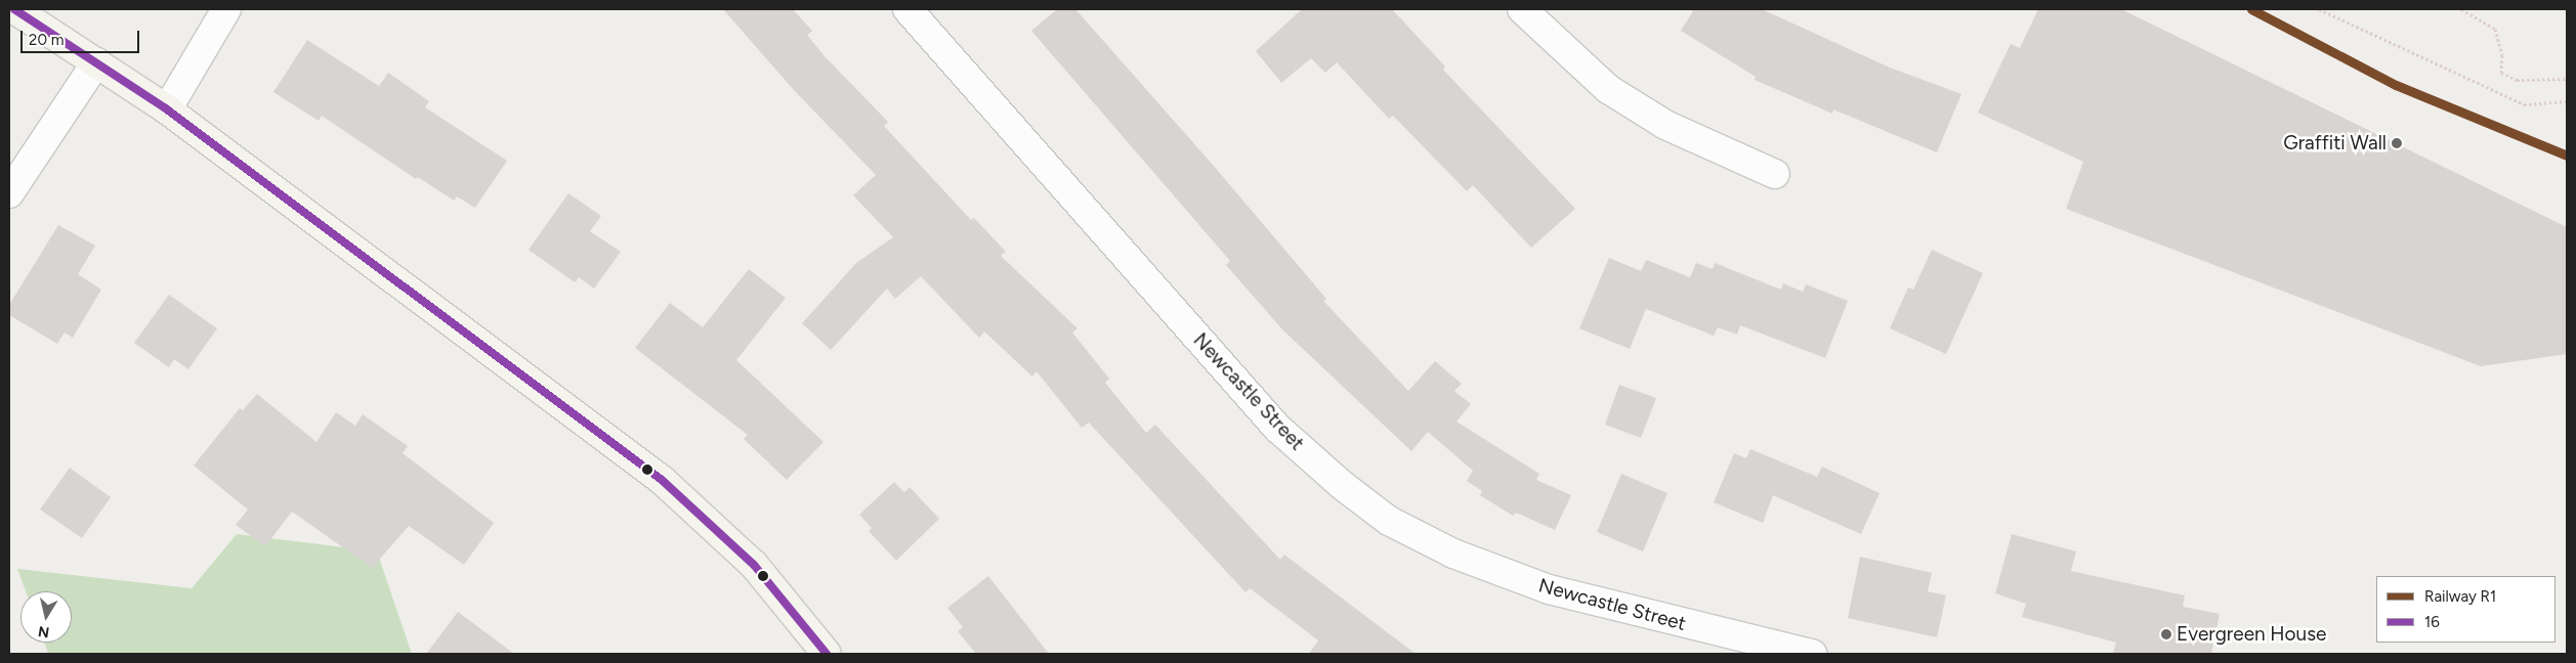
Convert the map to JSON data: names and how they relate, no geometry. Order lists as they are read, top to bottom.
{
  "streets": {
    "street": ["Newcastle Street"]
  },
  "places": ["Graffiti Wall", "Evergreen House"],
  "lines": ["rail line R1", "transit line 16"],
  "legend": ["Railway R1", "16"],
  "scale_bar": "20 m",
  "north": "bottom"
}
